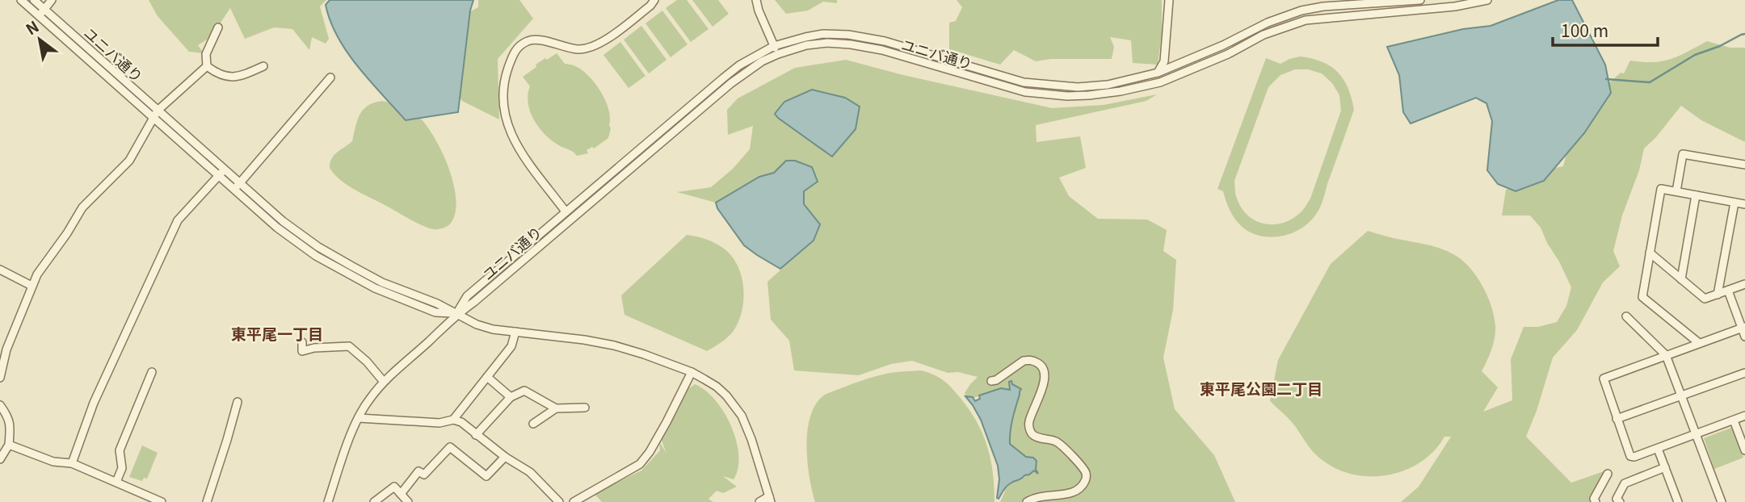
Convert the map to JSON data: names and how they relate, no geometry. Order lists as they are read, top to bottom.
{
  "streets": {
    "street": ["ユニバ通り"]
  },
  "districts": ["東平尾一丁目", "東平尾公園二丁目"],
  "scale_bar": "100 m",
  "north": "top left"
}
